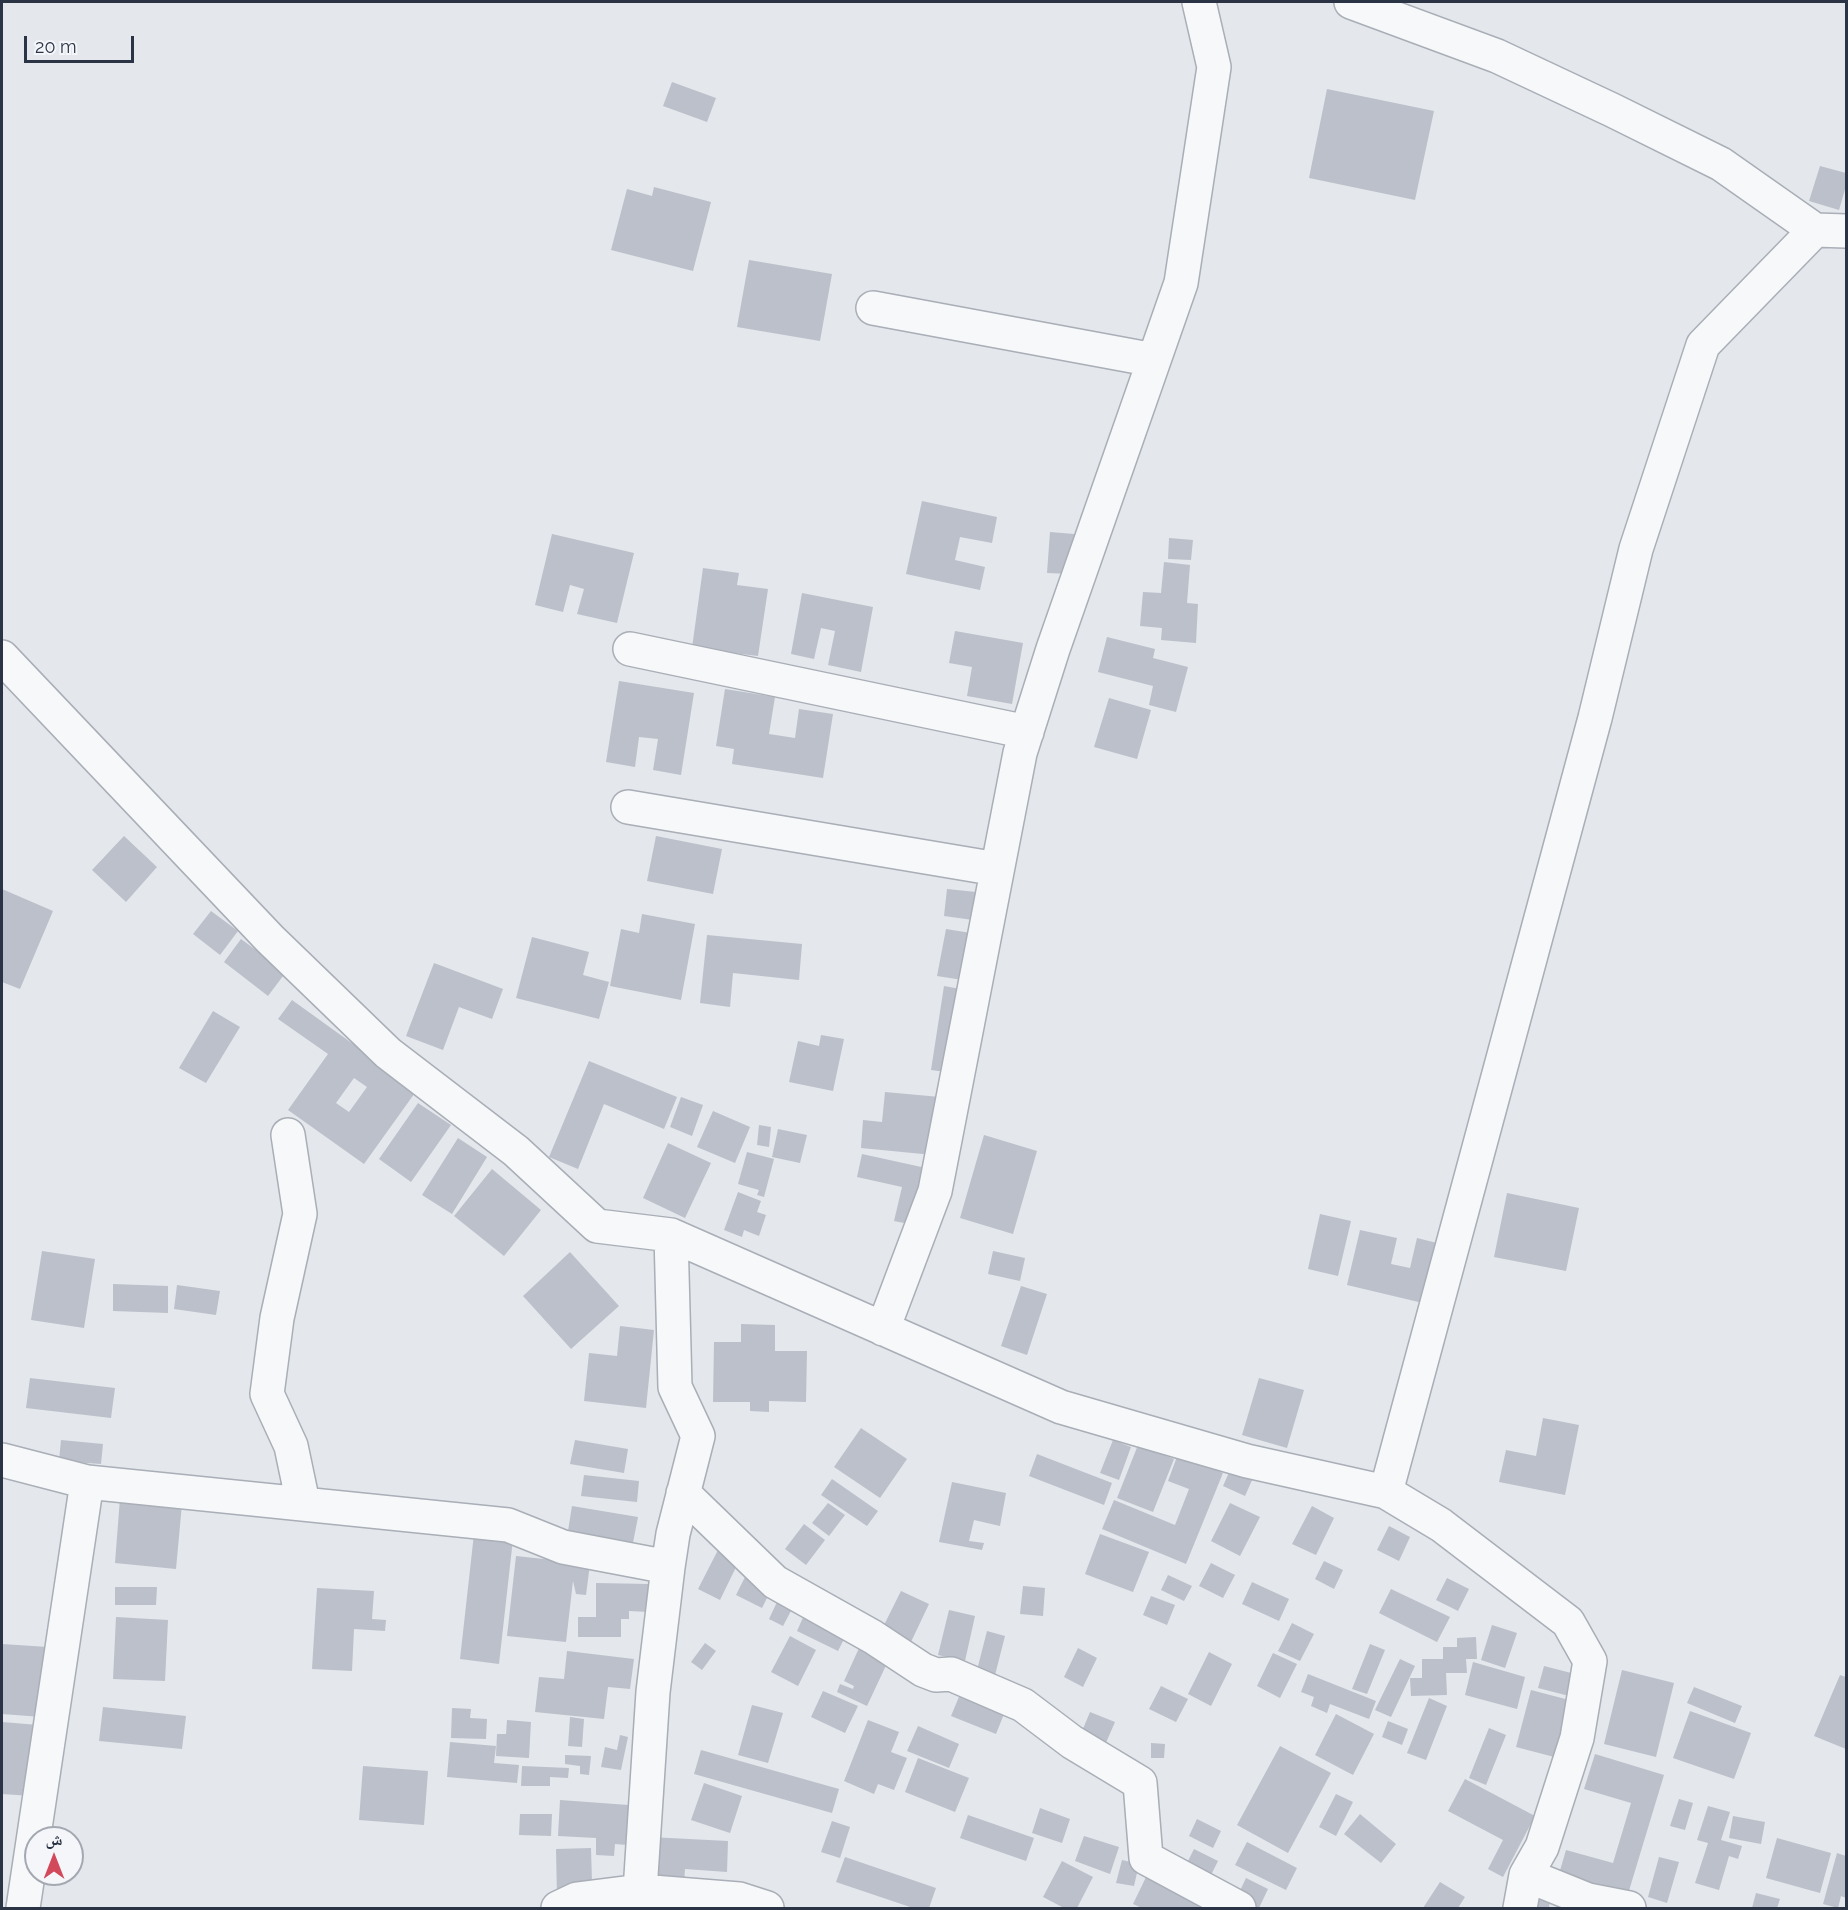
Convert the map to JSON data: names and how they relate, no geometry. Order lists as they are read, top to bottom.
{
  "scale_bar": "20 m",
  "north": "top"
}
